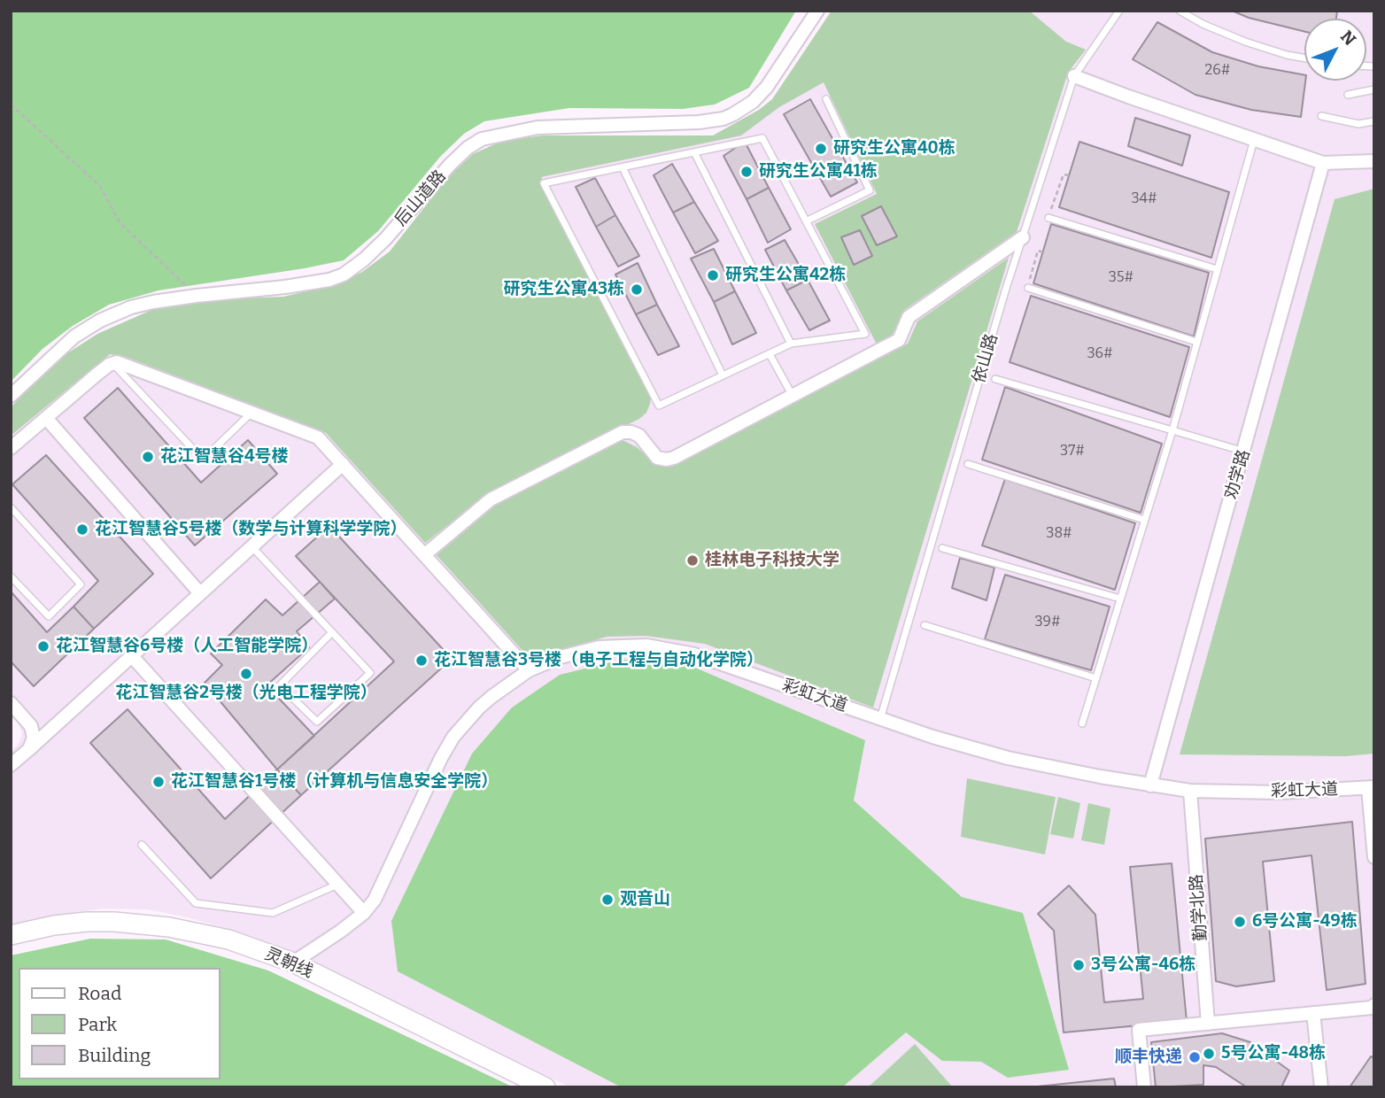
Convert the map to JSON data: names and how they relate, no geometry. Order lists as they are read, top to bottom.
{
  "streets": {
    "main road": ["灵朝线"],
    "street": [
      "后山道路",
      "劝学路",
      "彩虹大道",
      "勤学北路"
    ],
    "lane": ["依山路"]
  },
  "crossings": [
    ["依山路", "彩虹大道"],
    ["劝学路", "彩虹大道"],
    ["彩虹大道", "勤学北路"],
    ["彩虹大道", "灵朝线"]
  ],
  "places": [
    "研究生公寓40栋",
    "研究生公寓41栋",
    "研究生公寓42栋",
    "研究生公寓43栋",
    "花江智慧谷4号楼",
    "花江智慧谷5号楼（数学与计算科学学院）",
    "桂林电子科技大学",
    "花江智慧谷6号楼（人工智能学院）",
    "花江智慧谷3号楼（电子工程与自动化学院）",
    "花江智慧谷2号楼（光电工程学院）",
    "花江智慧谷1号楼（计算机与信息安全学院）",
    "观音山",
    "6号公寓-49栋",
    "3号公寓-46栋",
    "5号公寓-48栋",
    "顺丰快递"
  ],
  "house_numbers": [
    "26#",
    "34#",
    "35#",
    "36#",
    "37#",
    "38#",
    "39#"
  ],
  "legend": ["Road", "Park", "Building"],
  "north": "top right"
}
